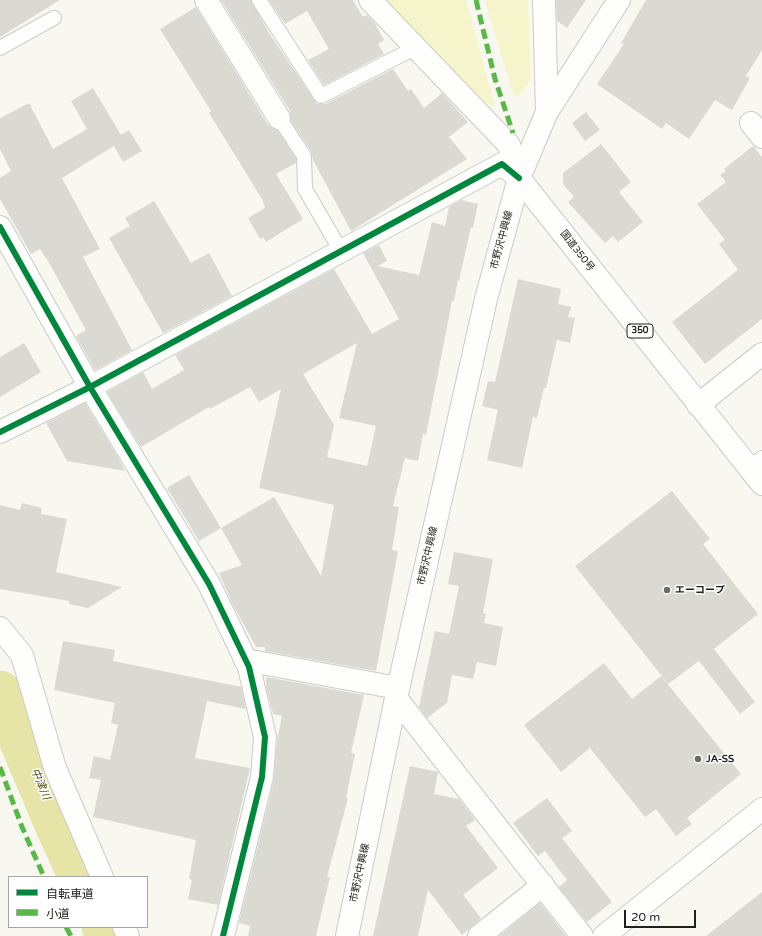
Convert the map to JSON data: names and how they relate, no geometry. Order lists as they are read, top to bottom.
{
  "streets": {
    "main road": ["市野沢中興線", "国道350号", "350"]
  },
  "crossings": [
    ["市野沢中興線", "国道350号"]
  ],
  "water": ["中津川"],
  "places": ["エーコープ", "JA-SS"],
  "legend": ["自転車道", "小道"],
  "scale_bar": "20 m"
}
